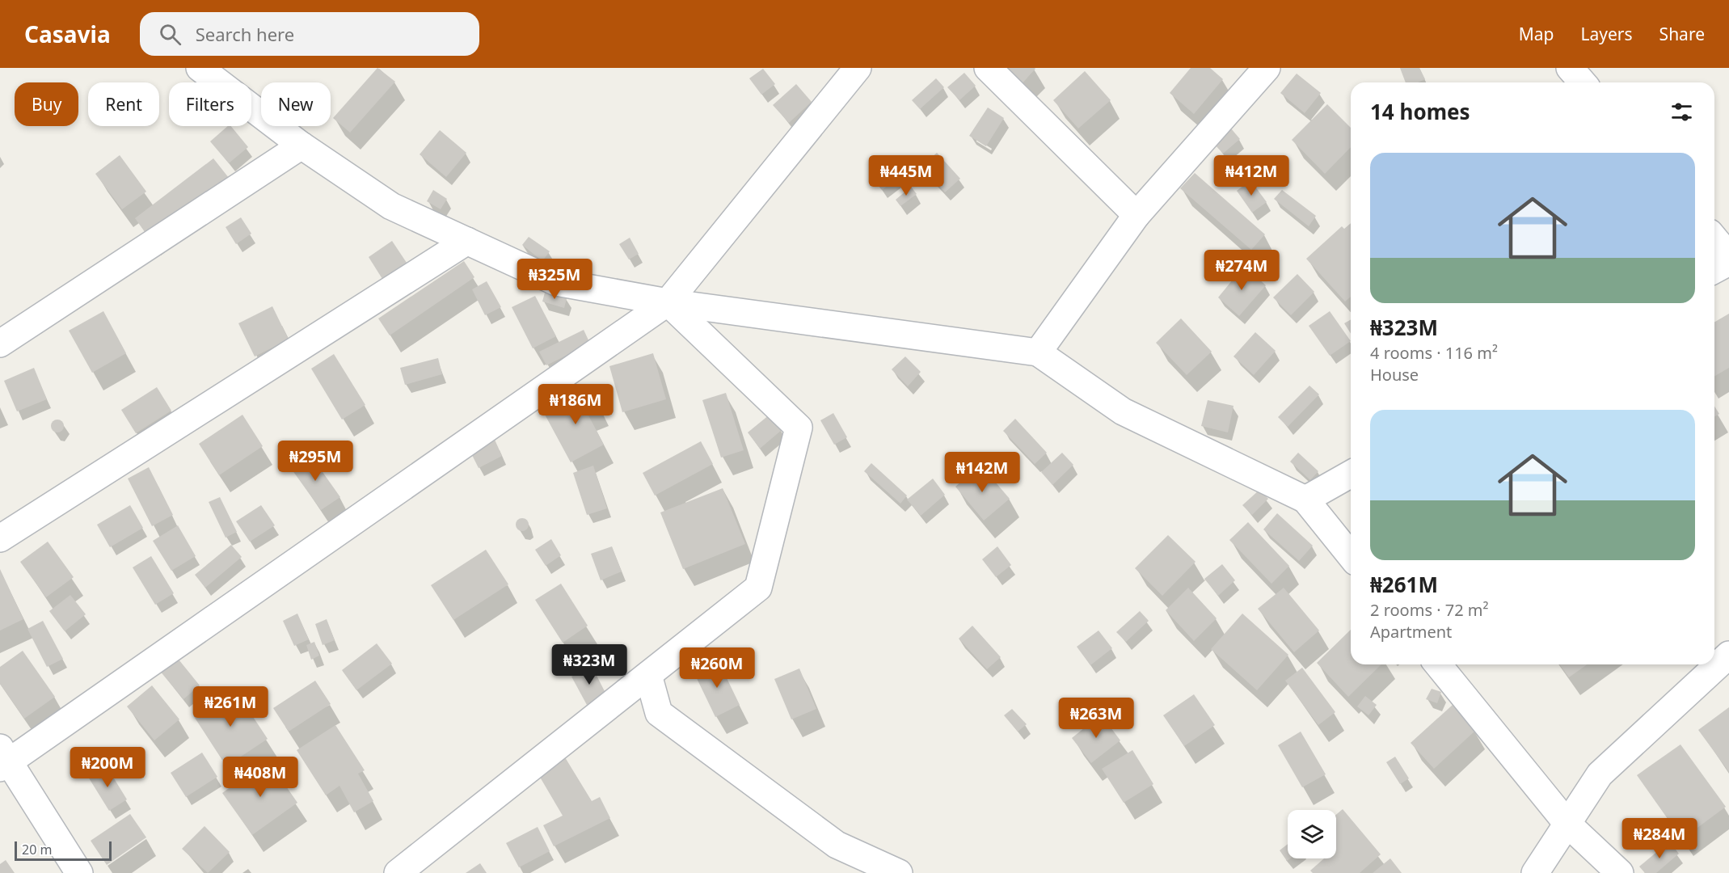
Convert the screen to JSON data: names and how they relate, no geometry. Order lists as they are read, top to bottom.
{
  "scale_bar": "20 m",
  "page": {
    "header": "Casavia",
    "search": "Search here",
    "nav": ["Map", "Layers", "Share"],
    "chip": [
      "Buy",
      "Rent",
      "Filters",
      "New"
    ],
    "heading": "14 homes",
    "list": [
      {
        "name": "₦323M",
        "note": "4 rooms · 116 m² · House"
      },
      {
        "name": "₦261M",
        "note": "2 rooms · 72 m² · Apartment"
      }
    ],
    "price": [
      "₦445M",
      "₦412M",
      "₦274M",
      "₦325M",
      "₦186M",
      "₦295M",
      "₦142M",
      "₦323M",
      "₦260M",
      "₦261M",
      "₦263M",
      "₦200M",
      "₦408M",
      "₦284M"
    ],
    "scale": "20 m"
  }
}
